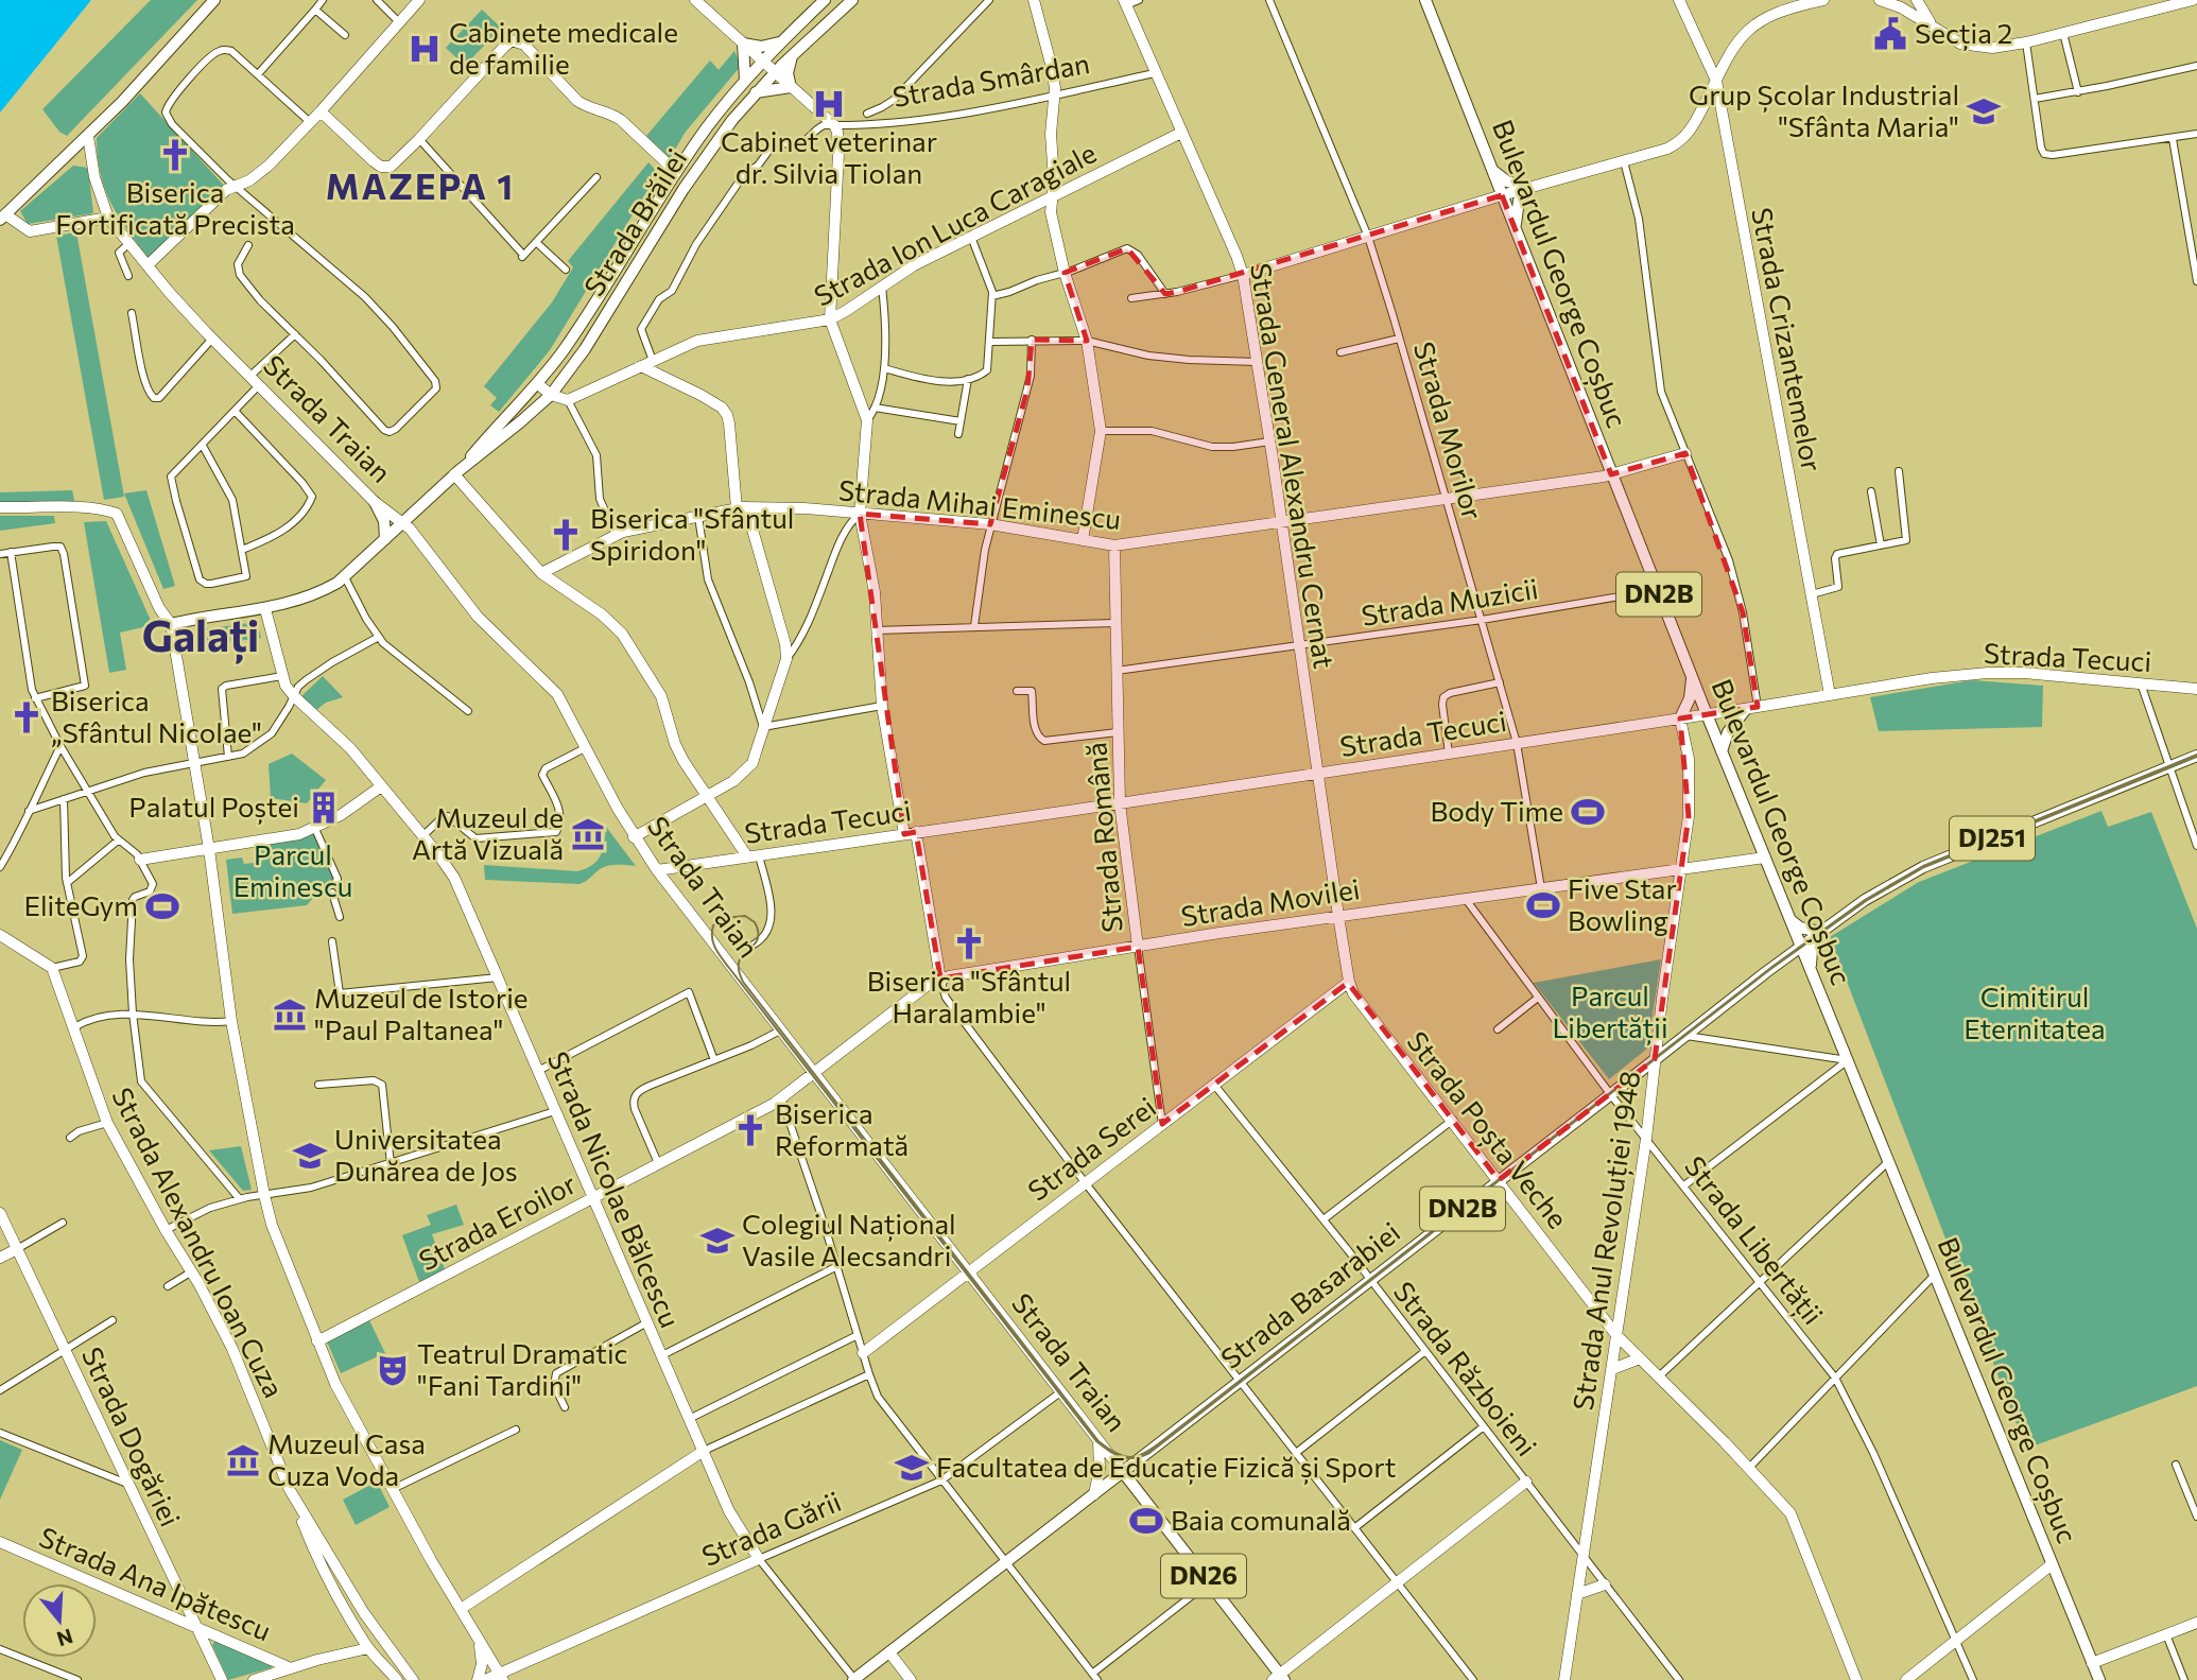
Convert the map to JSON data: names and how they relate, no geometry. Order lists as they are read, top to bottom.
{
  "streets": {
    "main road": [
      "Strada Brăilei",
      "Bulevardul George Coșbuc",
      "Strada Traian",
      "DN2B",
      "DJ251",
      "Strada Basarabiei",
      "DN26"
    ],
    "street": [
      "Strada Smârdan",
      "Strada Ion Luca Caragiale",
      "Strada Crizantemelor",
      "Strada Morilor",
      "Strada General Alexandru Cernat",
      "Strada Mihai Eminescu",
      "Strada Muzicii",
      "Strada Tecuci",
      "Strada Română",
      "Strada Movilei",
      "Strada Poșta Veche",
      "Strada Serei",
      "Strada Nicolae Bălcescu",
      "Strada Eroilor",
      "Strada Anul Revoluției 1948",
      "Strada Libertății",
      "Strada Alexandru Ioan Cuza",
      "Strada Războieni",
      "Strada Dogăriei",
      "Strada Gării",
      "Strada Ana Ipătescu"
    ]
  },
  "crossings": [
    ["Strada Smârdan", "Strada Ion Luca Caragiale"],
    ["Strada Smârdan", "Strada General Alexandru Cernat"],
    ["Strada Brăilei", "Strada Traian"],
    ["Strada Brăilei", "Strada Nicolae Bălcescu"],
    ["Strada Ion Luca Caragiale", "Strada General Alexandru Cernat"],
    ["Bulevardul George Coșbuc", "Strada Mihai Eminescu"],
    ["Bulevardul George Coșbuc", "Strada Muzicii"],
    ["Bulevardul George Coșbuc", "Strada Tecuci"],
    ["Bulevardul George Coșbuc", "Strada Movilei"],
    ["Bulevardul George Coșbuc", "Strada Basarabiei"],
    ["Strada Crizantemelor", "Strada Tecuci"],
    ["Strada Traian", "Strada Tecuci"],
    ["Strada Traian", "Strada Movilei"],
    ["Strada Traian", "Strada Serei"],
    ["Strada Traian", "Strada Eroilor"],
    ["Strada Traian", "Strada Basarabiei"],
    ["Strada Traian", "Strada Gării"],
    ["Strada Morilor", "Strada Mihai Eminescu"],
    ["Strada Morilor", "Strada Muzicii"],
    ["Strada Morilor", "Strada Tecuci"],
    ["Strada Morilor", "Strada Movilei"],
    ["Strada General Alexandru Cernat", "Strada Mihai Eminescu"],
    ["Strada General Alexandru Cernat", "Strada Muzicii"],
    ["Strada General Alexandru Cernat", "Strada Tecuci"],
    ["Strada General Alexandru Cernat", "Strada Movilei"],
    ["Strada General Alexandru Cernat", "Strada Poșta Veche"],
    ["Strada Mihai Eminescu", "Strada Română"],
    ["Strada Muzicii", "Strada Română"],
    ["Strada Tecuci", "Strada Română"],
    ["Strada Tecuci", "Strada Anul Revoluției 1948"],
    ["Strada Română", "Strada Movilei"],
    ["Strada Română", "Strada Serei"],
    ["Strada Movilei", "Strada Poșta Veche"],
    ["Strada Movilei", "Strada Eroilor"],
    ["Strada Movilei", "Strada Anul Revoluției 1948"],
    ["Strada Movilei", "Strada Libertății"],
    ["Strada Poșta Veche", "Strada Serei"],
    ["Strada Poșta Veche", "Strada Anul Revoluției 1948"],
    ["Strada Poșta Veche", "Strada Basarabiei"],
    ["Strada Serei", "Strada Războieni"],
    ["Strada Nicolae Bălcescu", "Strada Eroilor"],
    ["Strada Nicolae Bălcescu", "Strada Basarabiei"],
    ["Strada Nicolae Bălcescu", "Strada Gării"],
    ["Strada Anul Revoluției 1948", "Strada Libertății"],
    ["Strada Anul Revoluției 1948", "Strada Basarabiei"],
    ["Strada Anul Revoluției 1948", "Strada Războieni"],
    ["Strada Libertății", "Strada Basarabiei"],
    ["Strada Basarabiei", "Strada Războieni"],
    ["Strada Dogăriei", "Strada Ana Ipătescu"]
  ],
  "districts": ["MAZEPA 1", "Galați"],
  "parks": ["Parcul Eminescu", "Parcul Libertății", "Cimitirul Eternitatea"],
  "places": {
    "public building": ["Secția 2"],
    "hospital": ["Cabinete medicale de familie", "Cabinet veterinar dr. Silvia Tiolan"],
    "school or university": [
      "Grup Școlar Industrial \"Sfânta Maria\"",
      "Universitatea Dunărea de Jos",
      "Colegiul Național Vasile Alecsandri",
      "Facultatea de Educație Fizică și Sport"
    ],
    "church": [
      "Biserica Fortificată Precista",
      "Biserica \"Sfântul Spiridon\"",
      "Biserica „Sfântul Nicolae\"",
      "Biserica \"Sfântul Haralambie\"",
      "Biserica Reformată"
    ],
    "building": ["Palatul Poștei"],
    "sports": [
      "Body Time",
      "Five Star Bowling",
      "EliteGym",
      "Baia comunală"
    ],
    "museum": ["Muzeul de Artă Vizuală", "Muzeul de Istorie \"Paul Paltanea\"", "Muzeul Casa Cuza Voda"],
    "theatre": ["Teatrul Dramatic \"Fani Tardini\""]
  },
  "north": "bottom"
}
